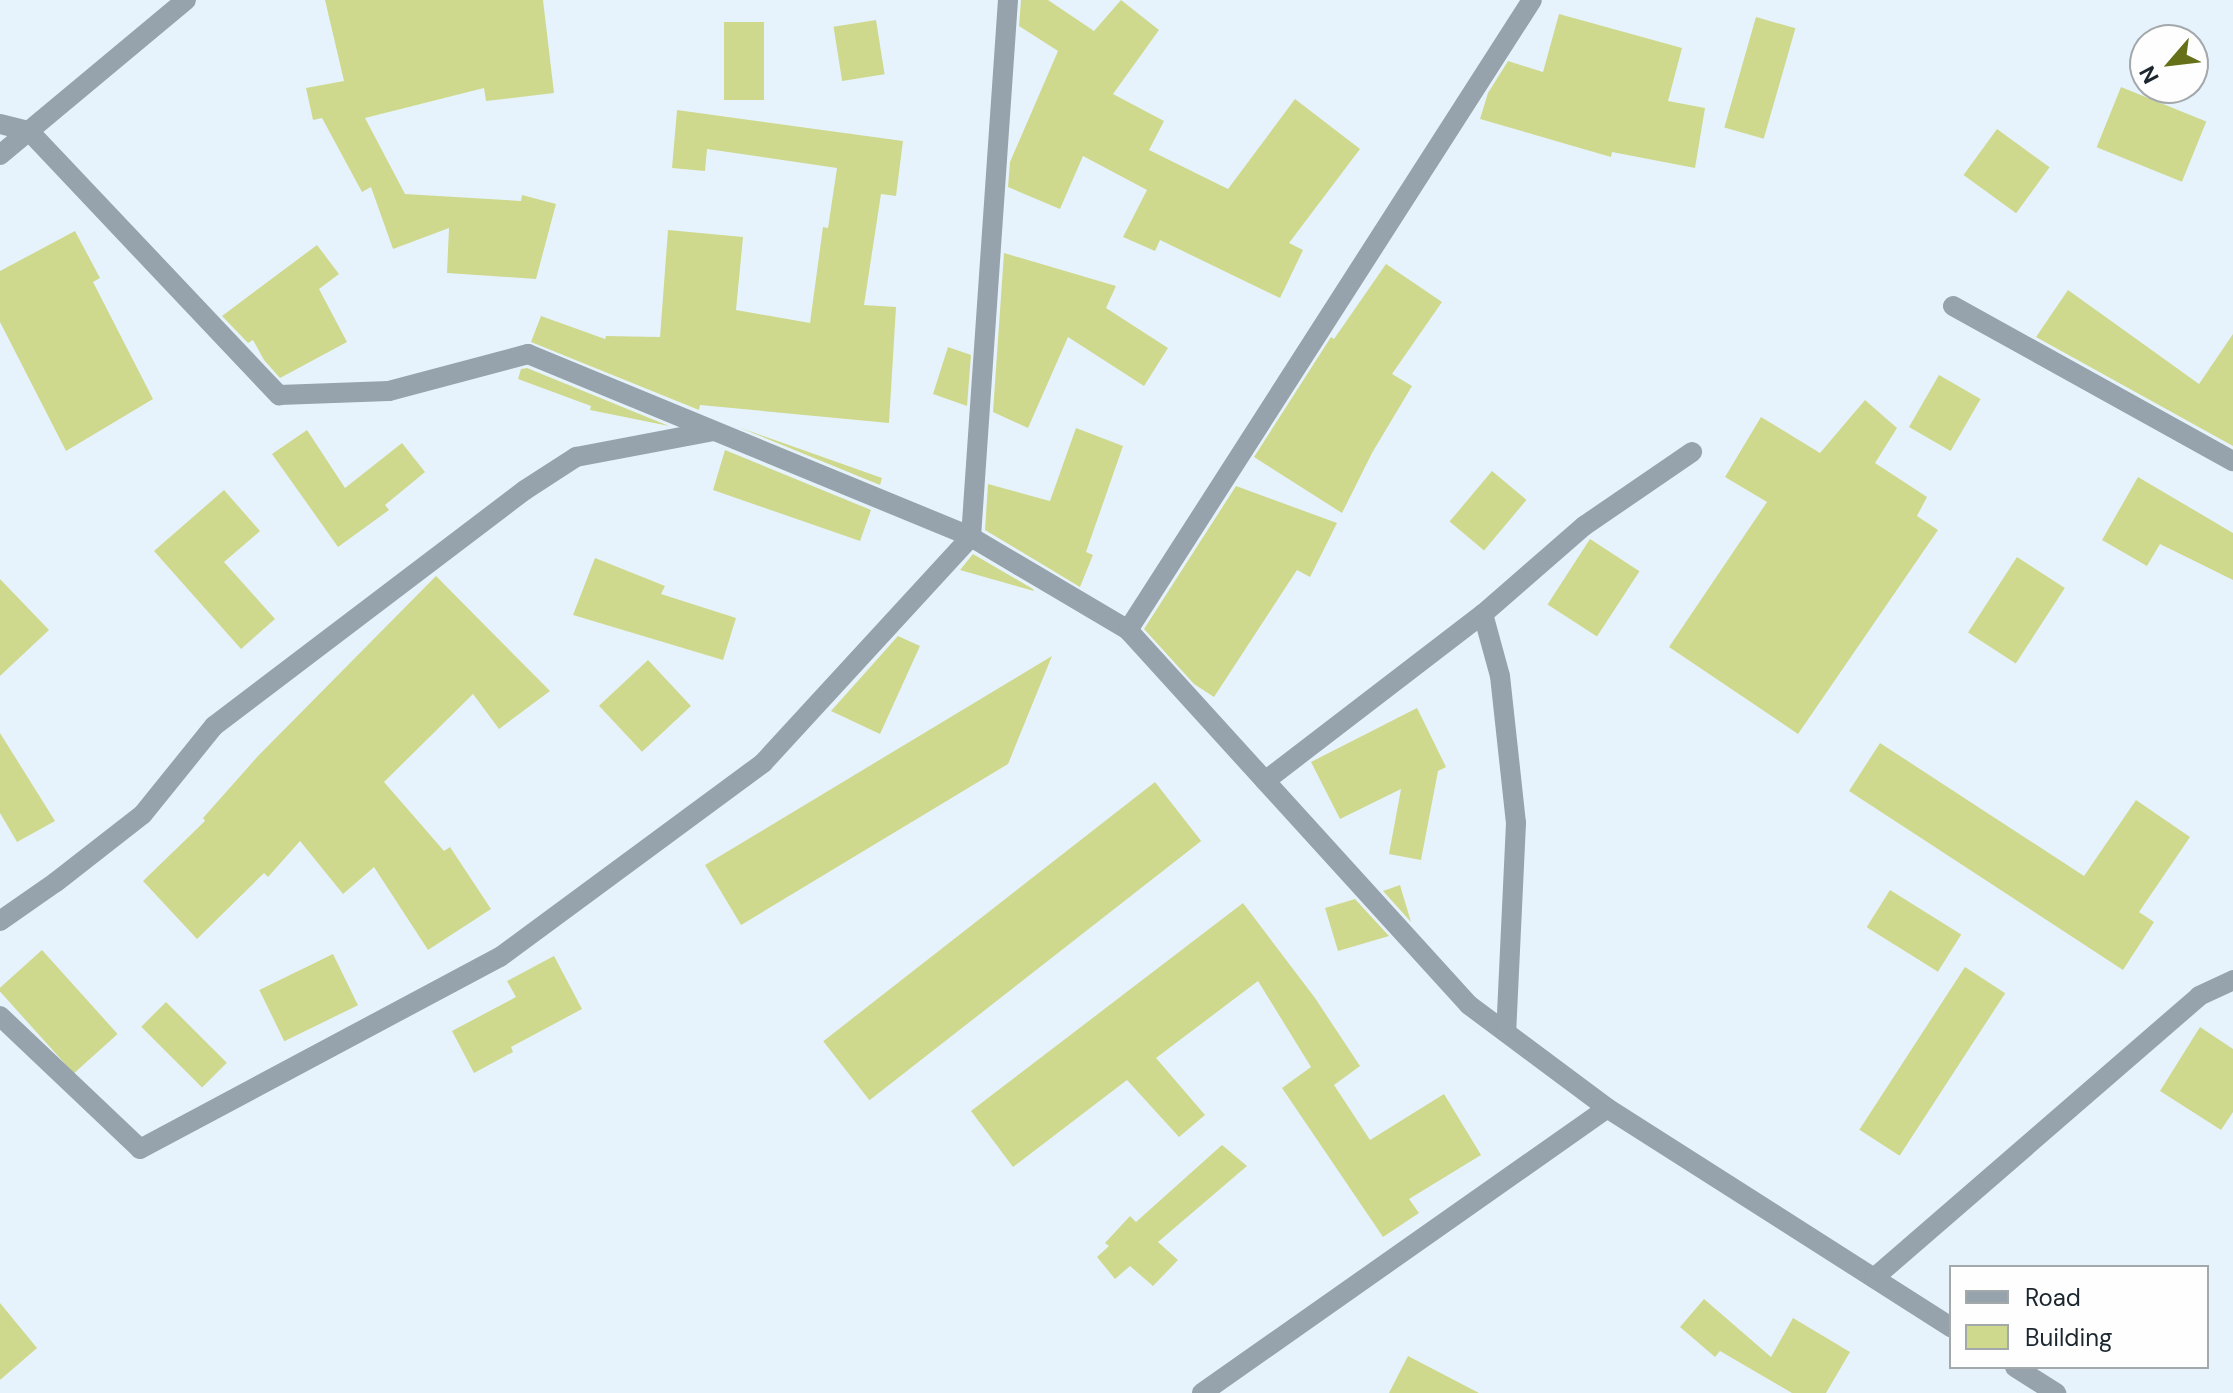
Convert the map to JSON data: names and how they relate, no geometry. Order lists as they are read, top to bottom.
{
  "legend": ["Road", "Building"],
  "north": "bottom left"
}
